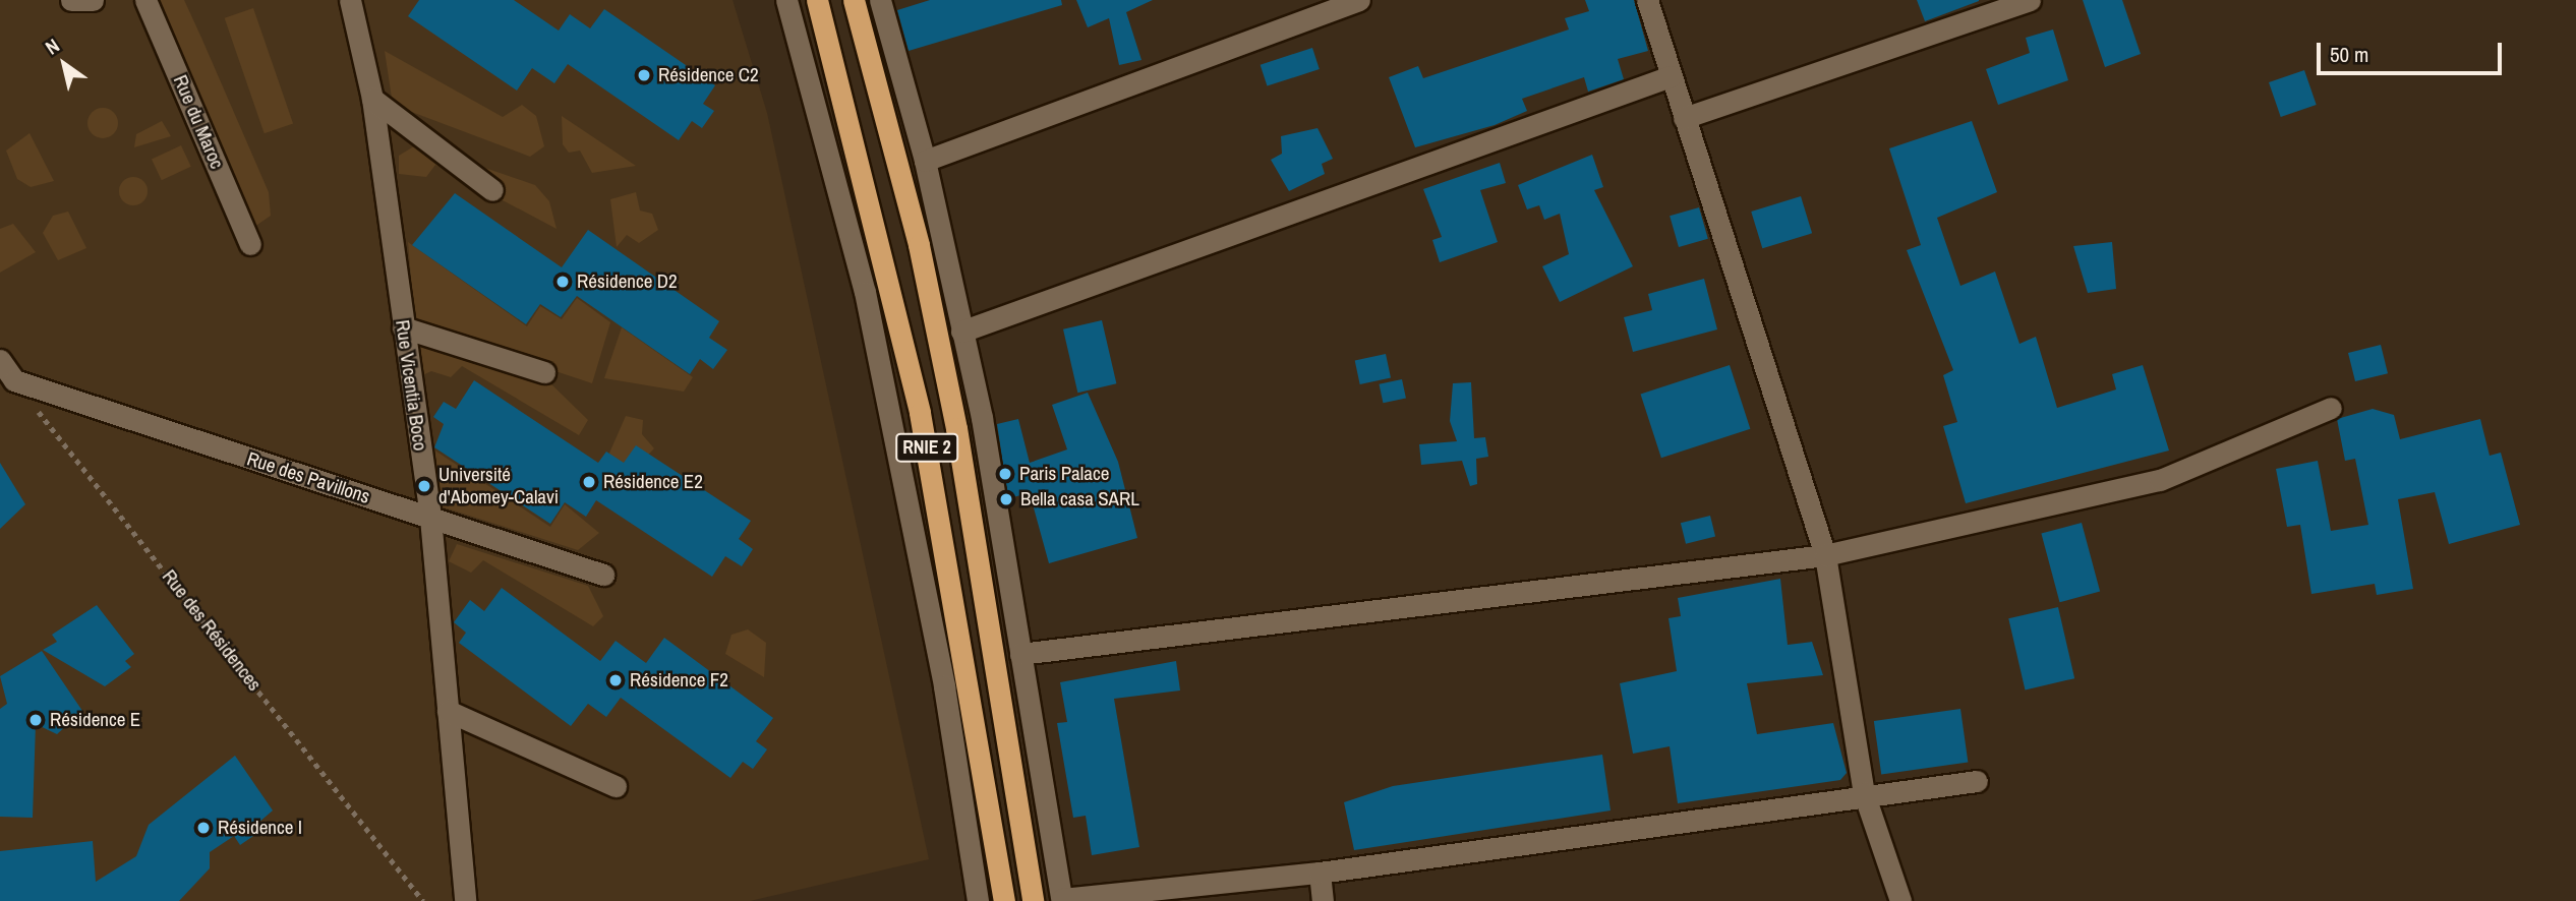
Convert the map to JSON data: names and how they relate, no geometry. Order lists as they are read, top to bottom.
{
  "streets": {
    "highway": ["RNIE 2"],
    "street": ["Rue du Maroc", "Rue Vicentia Boco", "Rue des Pavillons"],
    "path": ["Rue des Résidences"]
  },
  "crossings": [
    ["Rue Vicentia Boco", "Rue des Pavillons"],
    ["Rue des Pavillons", "Rue des Résidences"]
  ],
  "places": [
    "Résidence C2",
    "Résidence D2",
    "Paris Palace",
    "Résidence E2",
    "Université d'Abomey-Calavi",
    "Bella casa SARL",
    "Résidence F2",
    "Résidence E",
    "Résidence I"
  ],
  "scale_bar": "50 m",
  "north": "top left"
}
